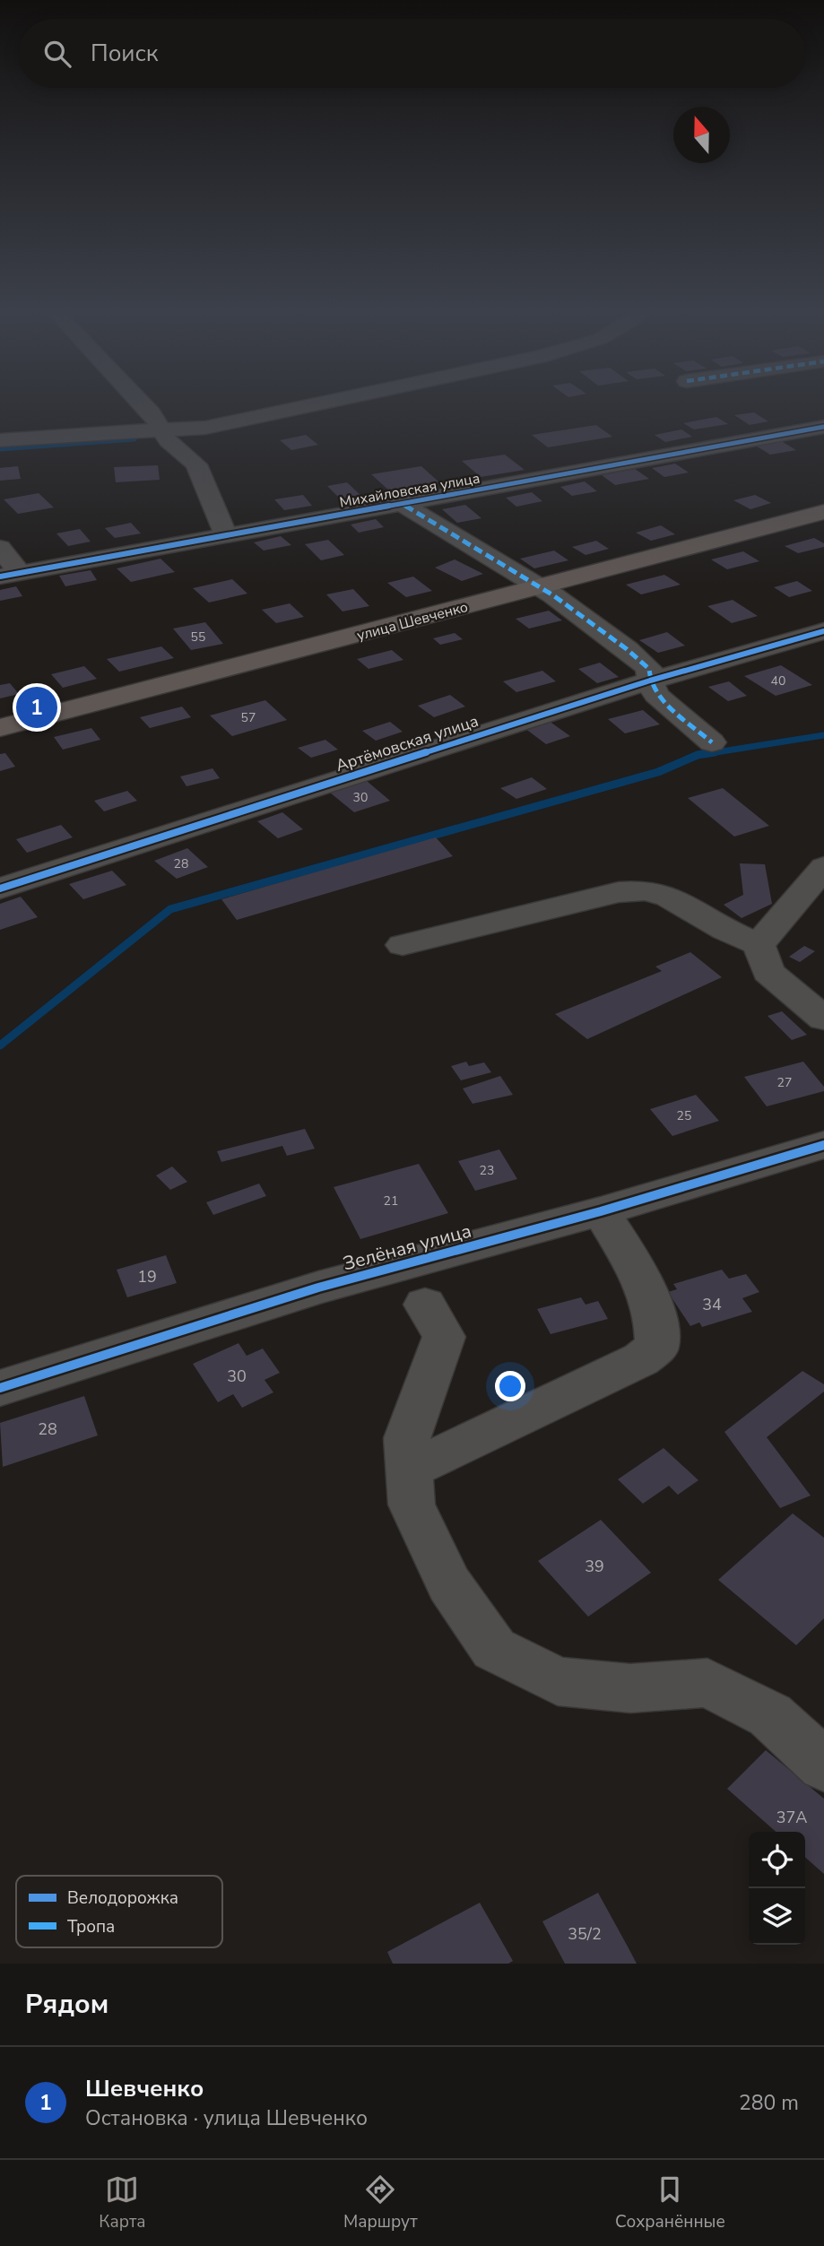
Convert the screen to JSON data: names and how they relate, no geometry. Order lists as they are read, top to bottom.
{
  "streets": {
    "main road": ["улица Шевченко"],
    "street": ["Михайловская улица", "Артёмовская улица", "Зелёная улица"]
  },
  "house_numbers": [
    "55",
    "40",
    "57",
    "30",
    "28",
    "27",
    "25",
    "23",
    "21",
    "19",
    "34",
    "30",
    "28",
    "39",
    "37А",
    "35/2"
  ],
  "legend": ["Велодорожка", "Тропа"],
  "north": "top",
  "page": {
    "search": "Поиск",
    "pins": "1",
    "heading": "Рядом",
    "list": [
      {
        "mark": "1",
        "name": "Шевченко",
        "note": "Остановка · улица Шевченко",
        "value": "280 m"
      }
    ],
    "nav": ["Карта", "Маршрут", "Сохранённые"]
  }
}
